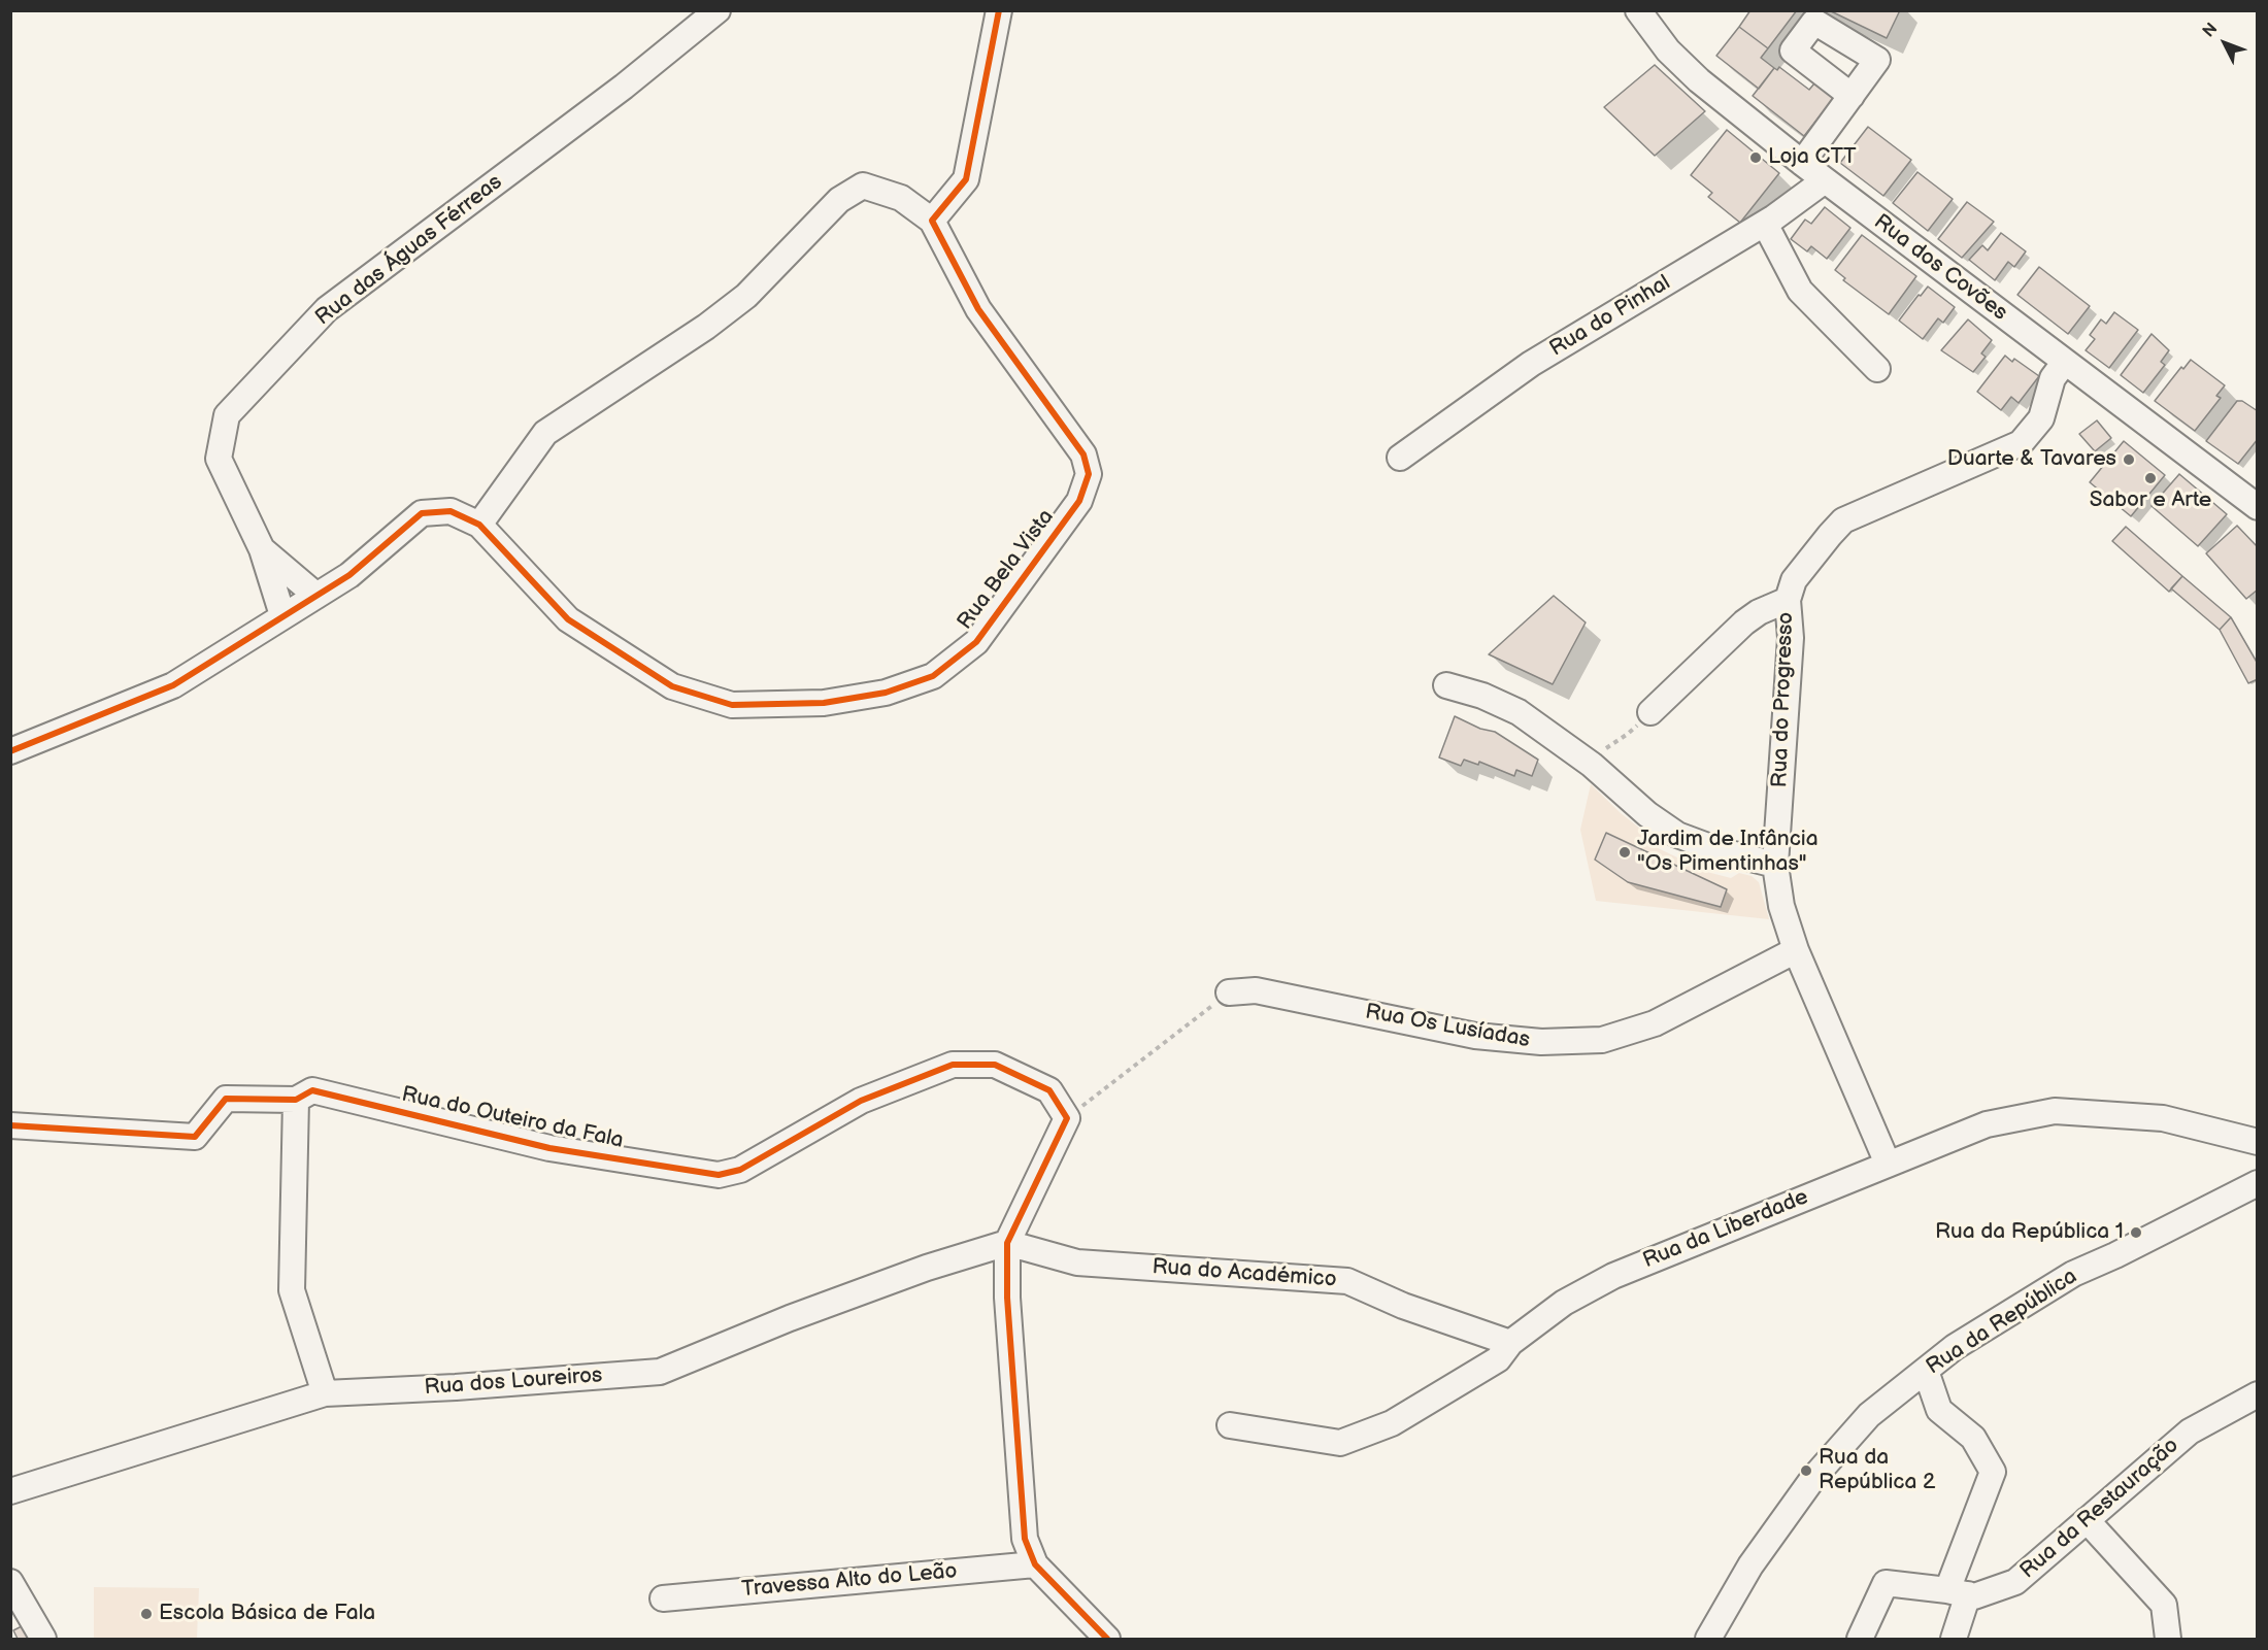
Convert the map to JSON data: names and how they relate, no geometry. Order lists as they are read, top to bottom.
{
  "streets": {
    "street": [
      "Rua das Águas Férreas",
      "Rua dos Covões",
      "Rua do Pinhal",
      "Rua Bela Vista",
      "Rua do Progresso",
      "Rua Os Lusíadas",
      "Rua do Outeiro da Fala",
      "Rua da Liberdade",
      "Rua do Académico",
      "Rua da República",
      "Rua dos Loureiros",
      "Rua da Restauração",
      "Travessa Alto do Leão"
    ]
  },
  "crossings": [
    ["Rua dos Covões", "Rua do Pinhal"],
    ["Rua dos Covões", "Rua do Progresso"],
    ["Rua do Progresso", "Rua Os Lusíadas"],
    ["Rua do Progresso", "Rua da Liberdade"],
    ["Rua da Liberdade", "Rua do Académico"],
    ["Rua do Académico", "Rua dos Loureiros"]
  ],
  "places": [
    "Loja CTT",
    "Duarte & Tavares",
    "Sabor e Arte",
    "Jardim de Infância \"Os Pimentinhas\"",
    "Rua da República 1",
    "Rua da República 2",
    "Escola Básica de Fala"
  ],
  "north": "top left"
}
